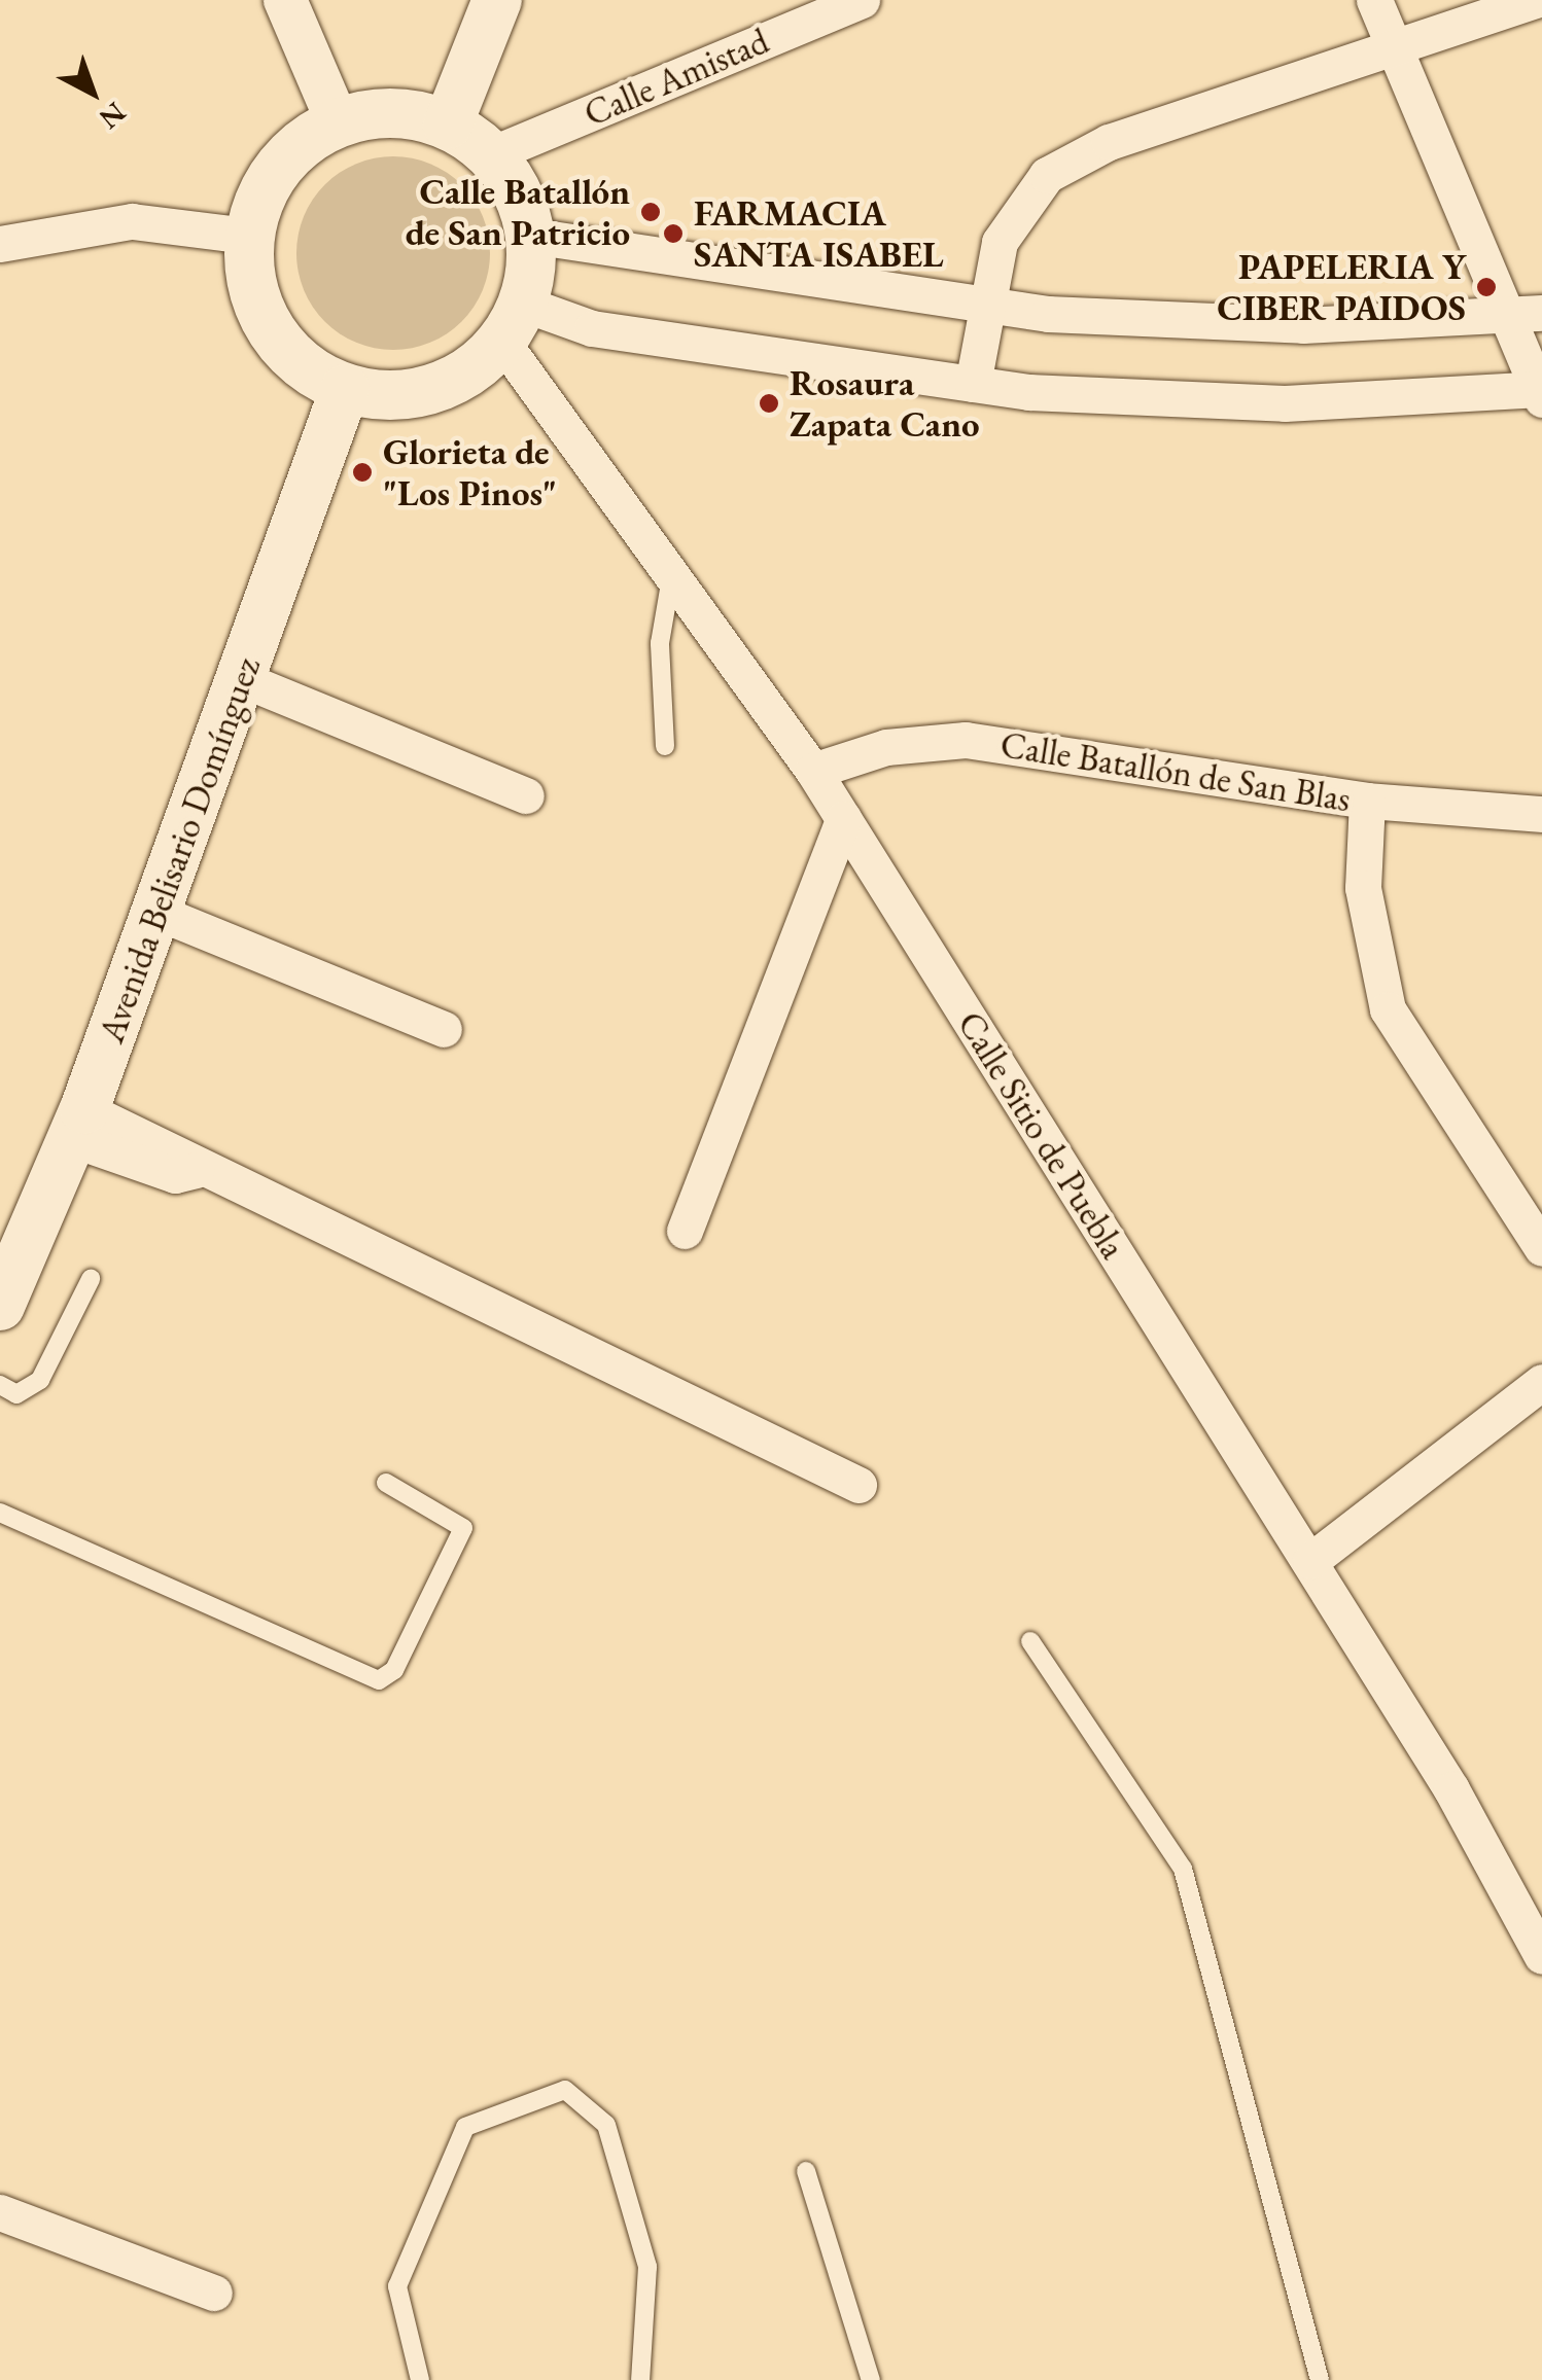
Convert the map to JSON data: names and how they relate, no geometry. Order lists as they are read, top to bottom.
{
  "streets": {
    "main road": ["Avenida Belisario Domínguez"],
    "street": ["Calle Amistad", "Calle Batallón de San Blas", "Calle Sitio de Puebla"]
  },
  "crossings": [
    ["Calle Amistad", "Avenida Belisario Domínguez"],
    ["Calle Amistad", "Calle Sitio de Puebla"],
    ["Calle Batallón de San Blas", "Calle Sitio de Puebla"],
    ["Avenida Belisario Domínguez", "Calle Sitio de Puebla"]
  ],
  "places": [
    "Calle Batallón de San Patricio",
    "FARMACIA SANTA ISABEL",
    "PAPELERIA Y CIBER PAIDOS",
    "Rosaura Zapata Cano",
    "Glorieta de \"Los Pinos\""
  ],
  "north": "bottom right"
}
